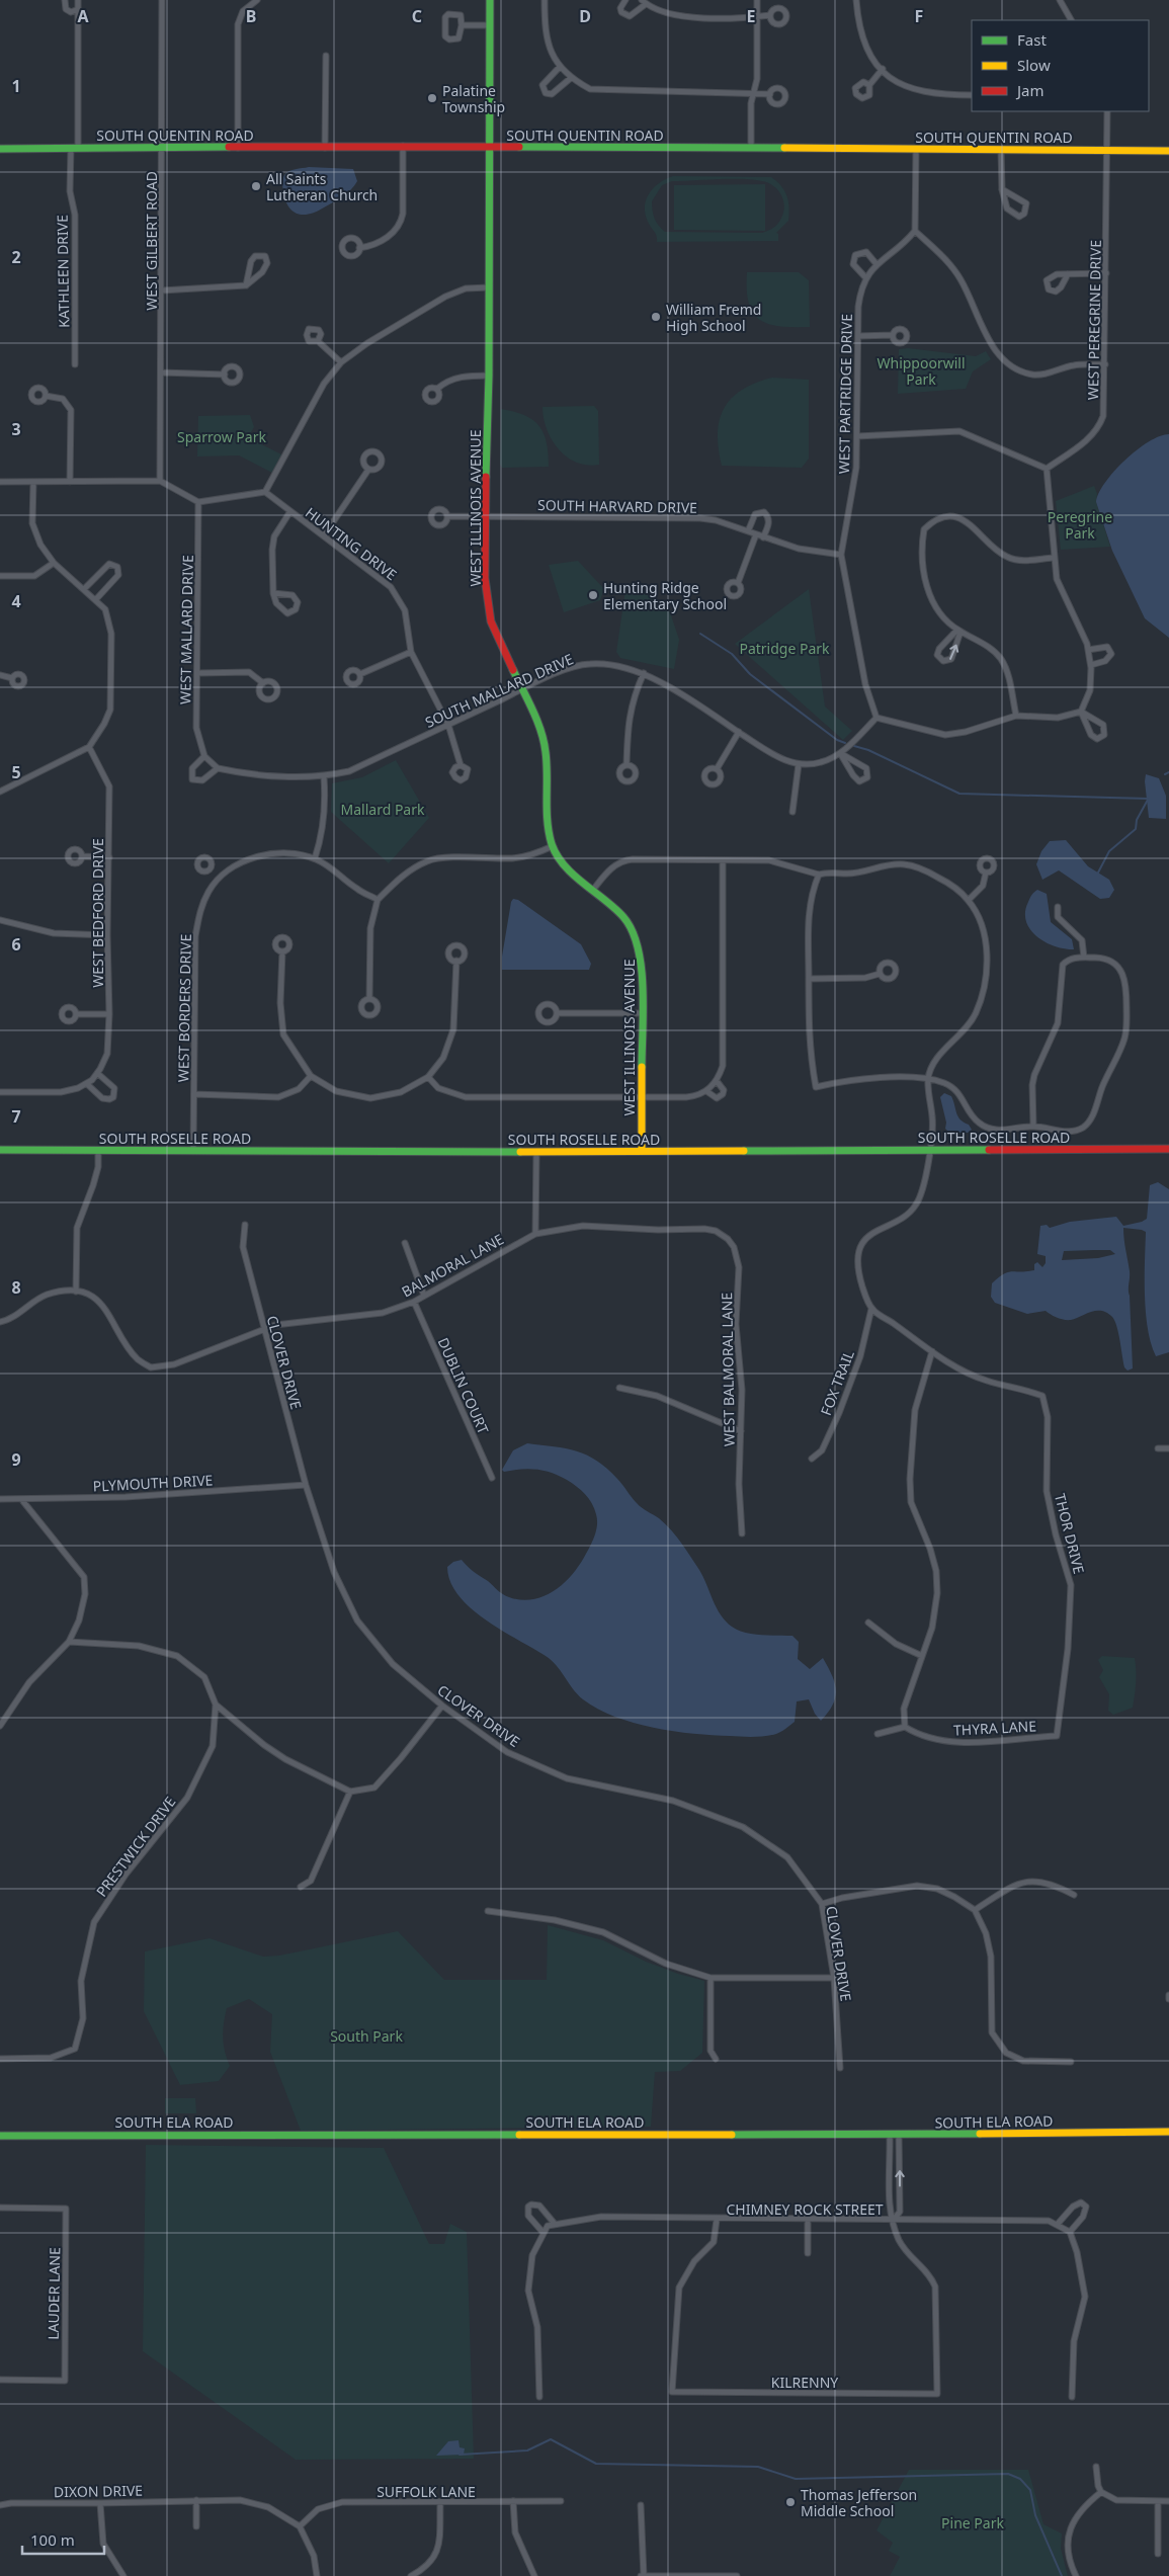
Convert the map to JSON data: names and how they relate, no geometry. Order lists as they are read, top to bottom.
{
  "streets": {
    "main road": [
      "SOUTH QUENTIN ROAD",
      "WEST ILLINOIS AVENUE",
      "SOUTH ROSELLE ROAD",
      "SOUTH ELA ROAD"
    ],
    "street": [
      "WEST GILBERT ROAD",
      "KATHLEEN DRIVE",
      "WEST PEREGRINE DRIVE",
      "WEST PARTRIDGE DRIVE",
      "SOUTH HARVARD DRIVE",
      "HUNTING DRIVE",
      "WEST MALLARD DRIVE",
      "SOUTH MALLARD DRIVE",
      "WEST BEDFORD DRIVE",
      "WEST BORDERS DRIVE",
      "BALMORAL LANE",
      "CLOVER DRIVE",
      "WEST BALMORAL LANE",
      "FOX TRAIL",
      "DUBLIN COURT",
      "PLYMOUTH DRIVE",
      "THOR DRIVE",
      "THYRA LANE",
      "PRESTWICK DRIVE",
      "CHIMNEY ROCK STREET",
      "LAUDER LANE",
      "KILRENNY",
      "DIXON DRIVE",
      "SUFFOLK LANE"
    ]
  },
  "crossings": [
    ["SOUTH QUENTIN ROAD", "WEST GILBERT ROAD"],
    ["SOUTH QUENTIN ROAD", "KATHLEEN DRIVE"],
    ["SOUTH QUENTIN ROAD", "WEST PEREGRINE DRIVE"],
    ["SOUTH QUENTIN ROAD", "WEST ILLINOIS AVENUE"],
    ["WEST PARTRIDGE DRIVE", "SOUTH HARVARD DRIVE"],
    ["SOUTH HARVARD DRIVE", "WEST ILLINOIS AVENUE"],
    ["WEST ILLINOIS AVENUE", "SOUTH MALLARD DRIVE"],
    ["WEST ILLINOIS AVENUE", "SOUTH ROSELLE ROAD"],
    ["HUNTING DRIVE", "SOUTH MALLARD DRIVE"],
    ["WEST BORDERS DRIVE", "SOUTH ROSELLE ROAD"],
    ["BALMORAL LANE", "CLOVER DRIVE"],
    ["BALMORAL LANE", "WEST BALMORAL LANE"],
    ["BALMORAL LANE", "DUBLIN COURT"],
    ["CLOVER DRIVE", "PLYMOUTH DRIVE"],
    ["THOR DRIVE", "THYRA LANE"],
    ["CHIMNEY ROCK STREET", "KILRENNY"],
    ["DIXON DRIVE", "SUFFOLK LANE"]
  ],
  "parks": [
    "Whippoorwill Park",
    "Sparrow Park",
    "Peregrine Park",
    "Patridge Park",
    "Mallard Park",
    "South Park",
    "Pine Park"
  ],
  "places": [
    "Palatine Township",
    "All Saints Lutheran Church",
    "William Fremd High School",
    "Hunting Ridge Elementary School",
    "Thomas Jefferson Middle School"
  ],
  "legend": ["Fast", "Slow", "Jam"],
  "scale_bar": "100 m",
  "grid": {
    "columns": [
      "A",
      "B",
      "C",
      "D",
      "E",
      "F"
    ],
    "rows": [
      "1",
      "2",
      "3",
      "4",
      "5",
      "6",
      "7",
      "8",
      "9"
    ]
  }
}
